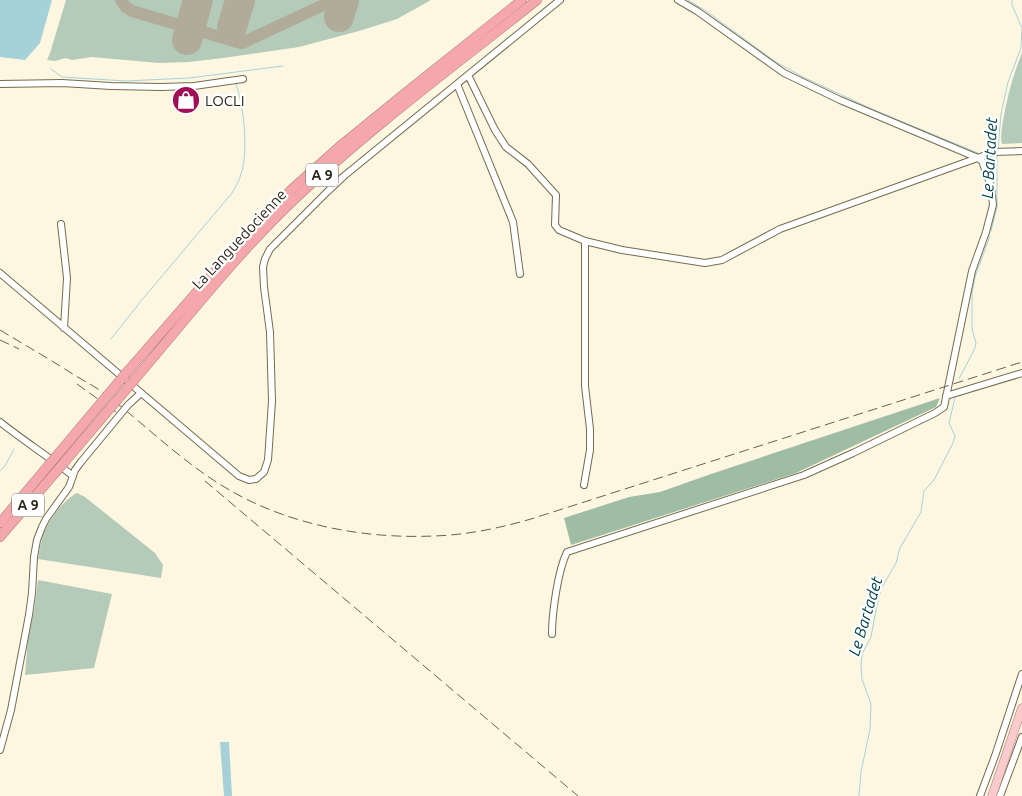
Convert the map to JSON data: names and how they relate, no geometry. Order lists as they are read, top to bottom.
{
  "streets": {
    "highway": ["A 9", "La Languedocienne"]
  },
  "water": ["Le Bartadet"],
  "places": {
    "shop": ["LOCLI"]
  }
}
